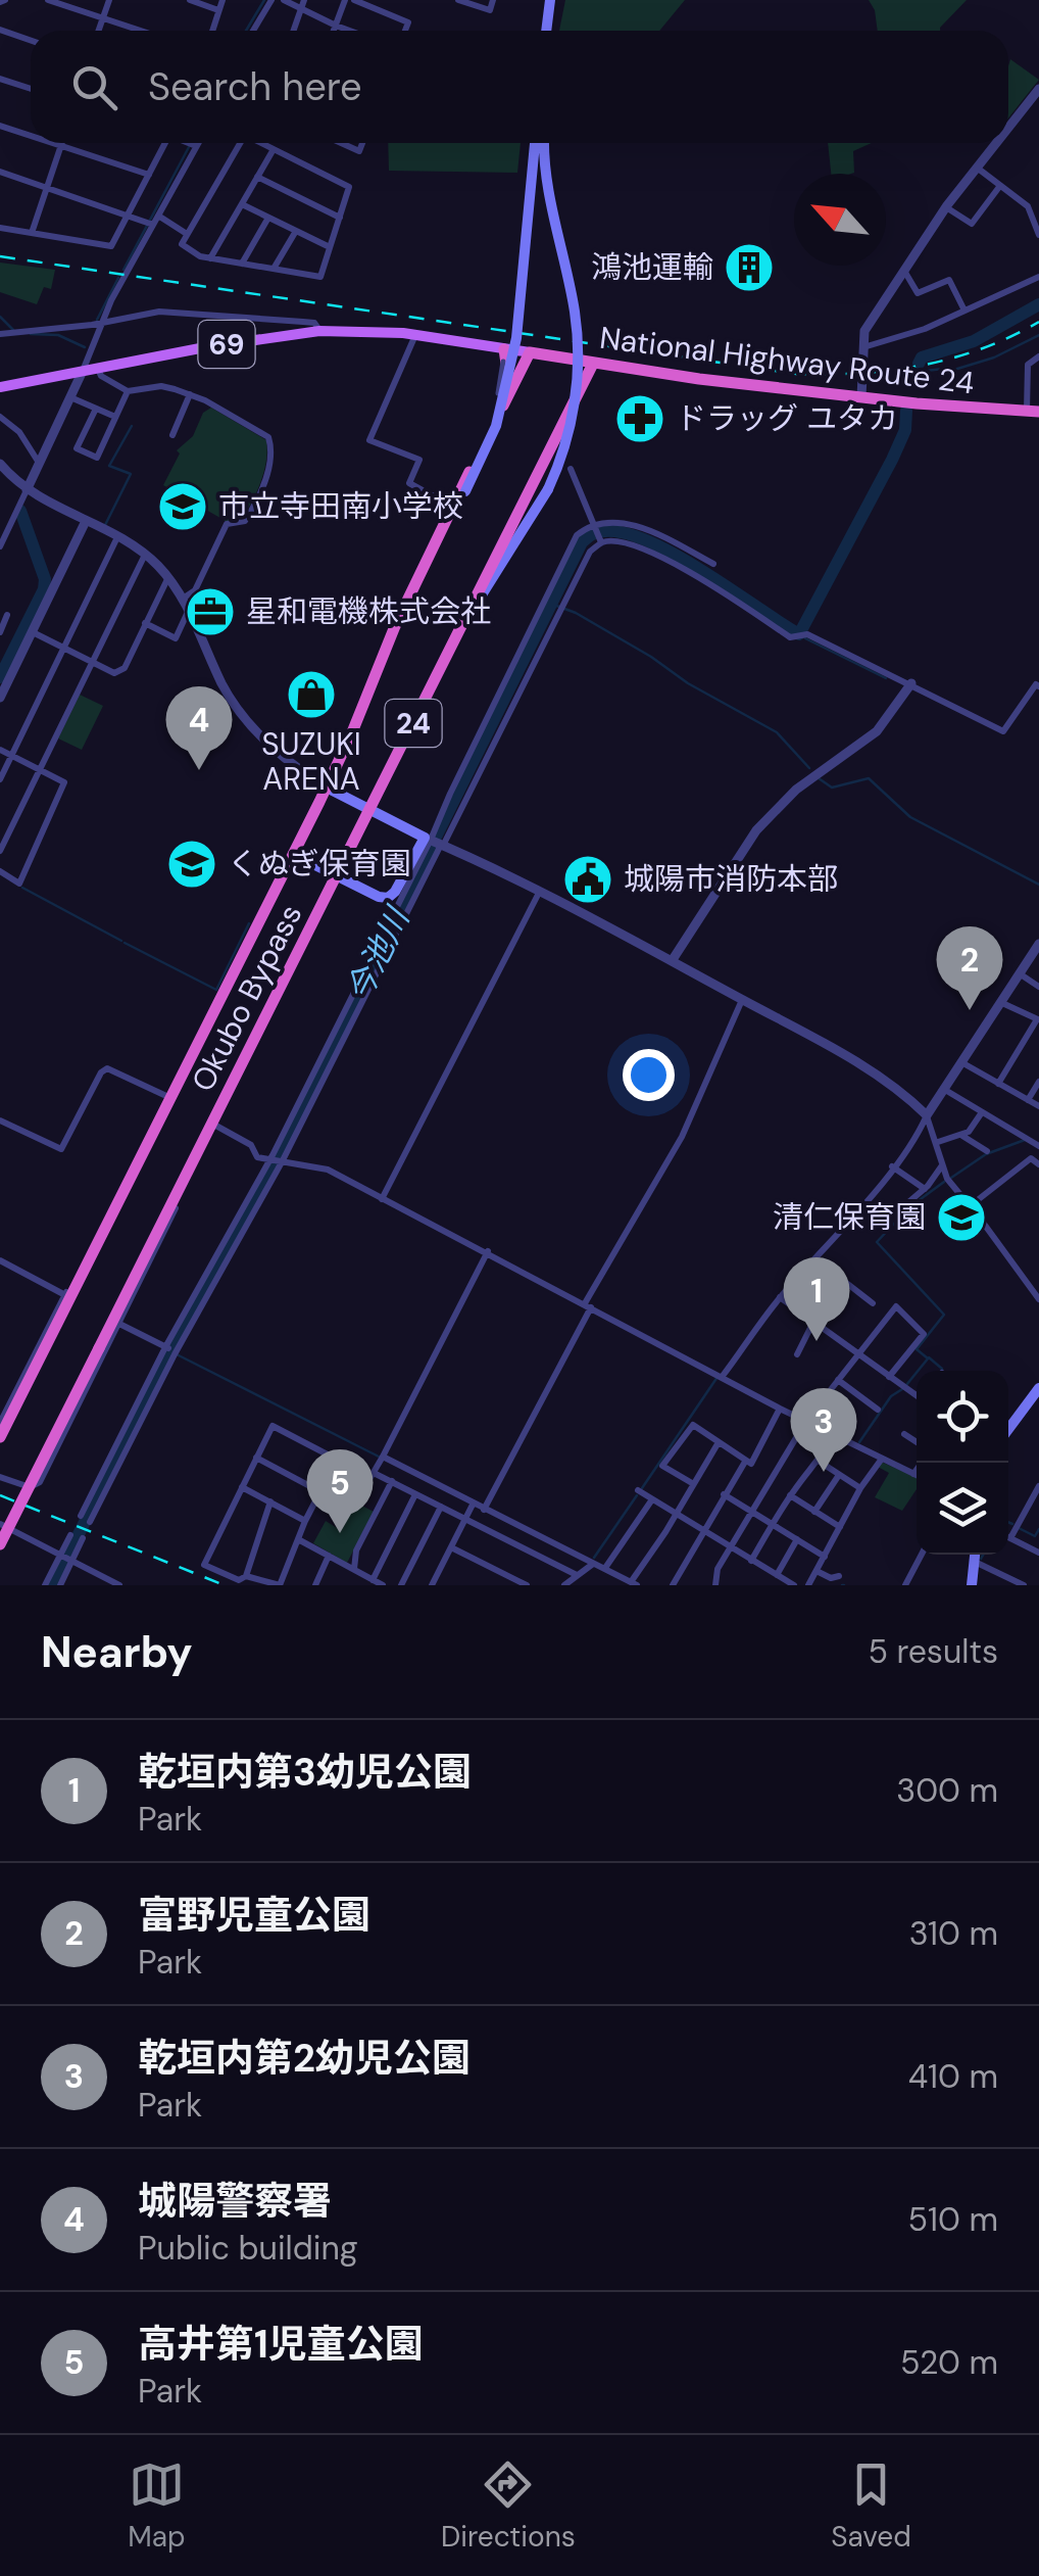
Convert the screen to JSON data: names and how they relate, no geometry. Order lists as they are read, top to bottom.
{
  "streets": {
    "highway": ["National Highway Route 24", "24", "Okubo Bypass"],
    "main road": ["69"]
  },
  "crossings": [
    ["69", "National Highway Route 24"],
    ["69", "Okubo Bypass"],
    ["National Highway Route 24", "Okubo Bypass"]
  ],
  "water": ["今池川"],
  "places": {
    "building": ["鴻池運輸"],
    "pharmacy": ["ドラッグ ユタカ"],
    "school or university": ["市立寺田南小学校", "くぬぎ保育園", "清仁保育園"],
    "office": ["星和電機株式会社"],
    "shop": ["SUZUKI ARENA"],
    "public building": ["城陽市消防本部"]
  },
  "north": "top left",
  "page": {
    "search": "Search here",
    "pins": [
      "4",
      "2",
      "1",
      "3",
      "5"
    ],
    "heading": ["Nearby", "5 results"],
    "list": [
      {
        "mark": "1",
        "name": "乾垣内第3幼児公園",
        "note": "Park",
        "value": "300 m"
      },
      {
        "mark": "2",
        "name": "富野児童公園",
        "note": "Park",
        "value": "310 m"
      },
      {
        "mark": "3",
        "name": "乾垣内第2幼児公園",
        "note": "Park",
        "value": "410 m"
      },
      {
        "mark": "4",
        "name": "城陽警察署",
        "note": "Public building",
        "value": "510 m"
      },
      {
        "mark": "5",
        "name": "高井第1児童公園",
        "note": "Park",
        "value": "520 m"
      }
    ],
    "nav": ["Map", "Directions", "Saved"]
  }
}
